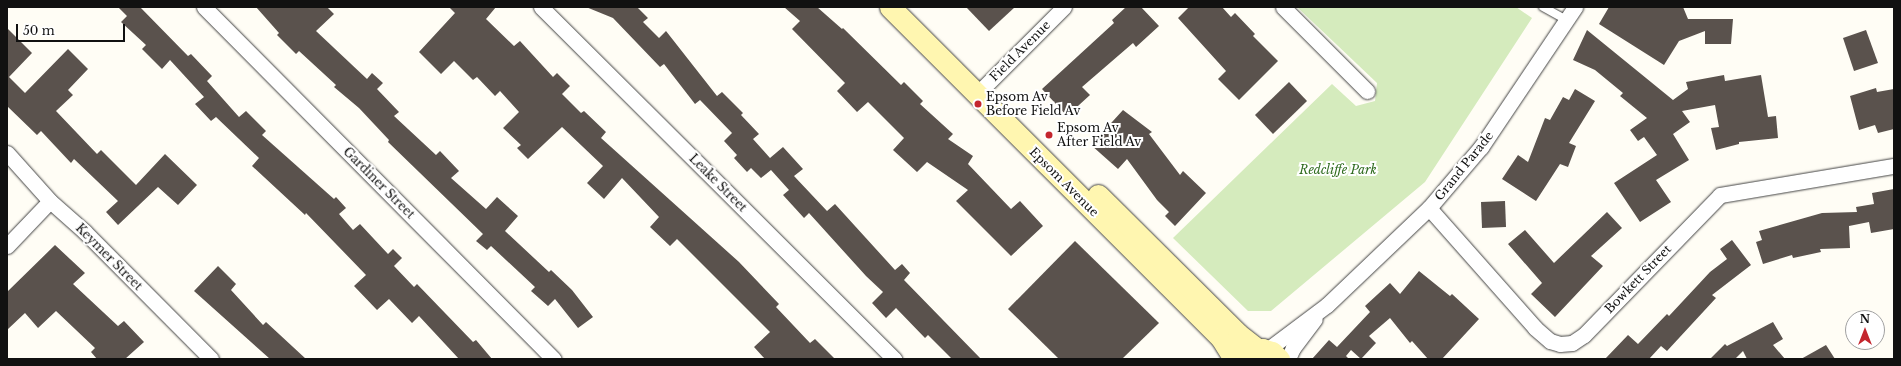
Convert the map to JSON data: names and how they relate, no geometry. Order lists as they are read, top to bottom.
{
  "streets": {
    "street": [
      "Field Avenue",
      "Grand Parade",
      "Epsom Avenue",
      "Gardiner Street",
      "Leake Street",
      "Keymer Street",
      "Bowkett Street"
    ]
  },
  "crossings": [
    ["Field Avenue", "Epsom Avenue"],
    ["Grand Parade", "Epsom Avenue"],
    ["Grand Parade", "Bowkett Street"]
  ],
  "parks": ["Redcliffe Park"],
  "places": ["Epsom Av Before Field Av", "Epsom Av After Field Av"],
  "scale_bar": "50 m",
  "north": "top"
}
